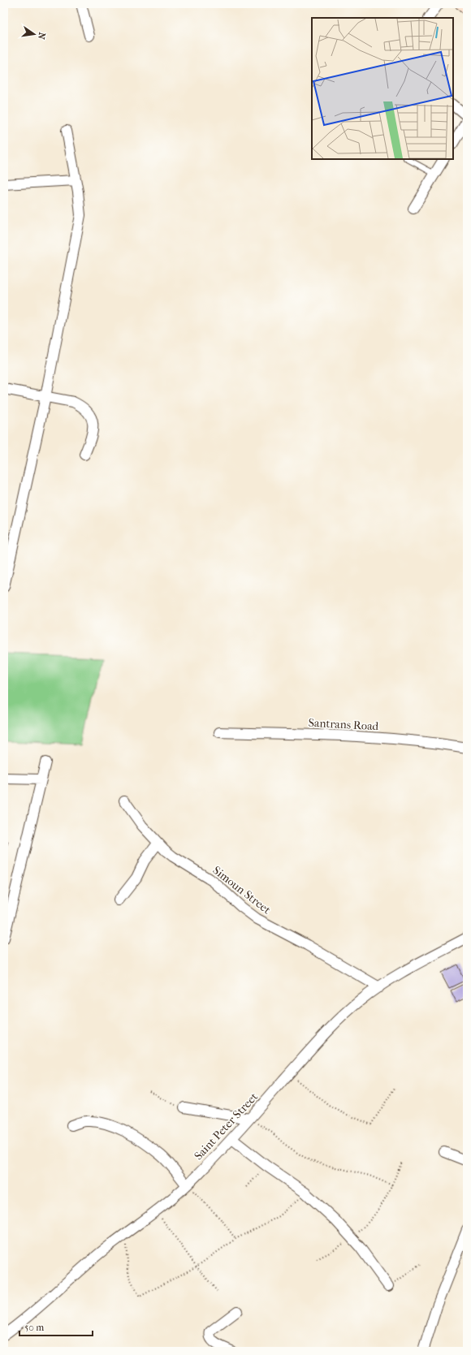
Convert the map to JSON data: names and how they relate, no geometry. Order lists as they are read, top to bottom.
{
  "streets": {
    "street": ["Santrans Road", "Simoun Street", "Saint Peter Street"]
  },
  "crossings": [
    ["Simoun Street", "Saint Peter Street"]
  ],
  "scale_bar": "50 m",
  "north": "right"
}
